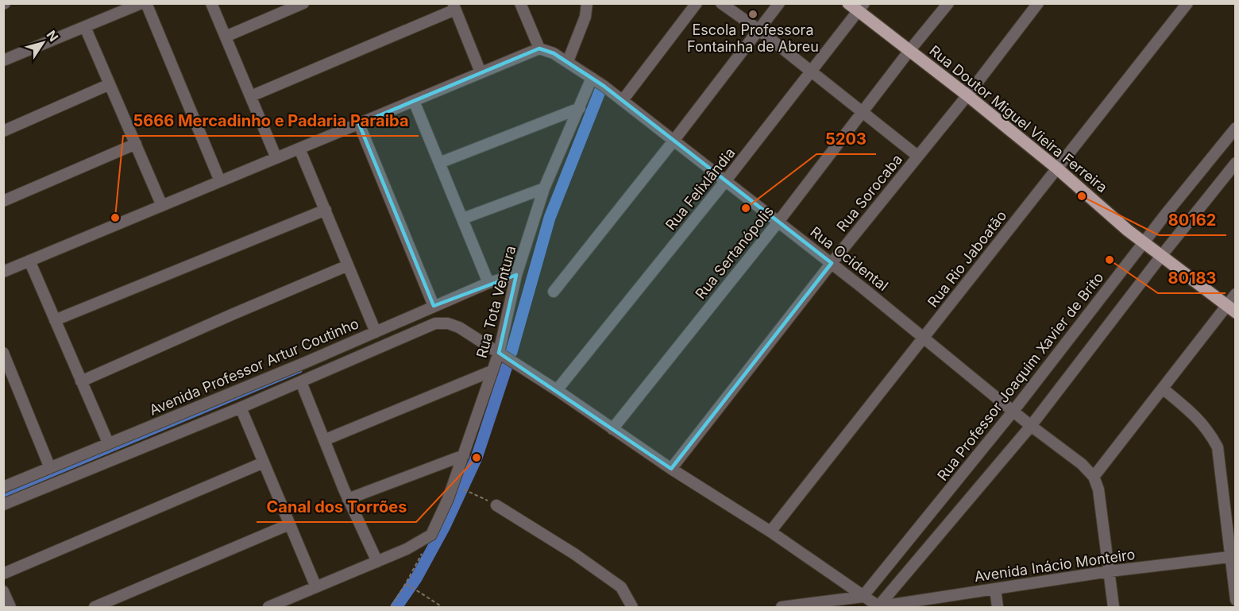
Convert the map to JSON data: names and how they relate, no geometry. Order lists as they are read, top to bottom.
{
  "streets": {
    "main road": ["Rua Doutor Miguel Vieira Ferreira"],
    "street": [
      "Rua Felixlândia",
      "Rua Sorocaba",
      "Rua Sertanópolis",
      "Rua Ocidental",
      "Rua Rio Jaboatão",
      "Rua Tota Ventura",
      "Avenida Professor Artur Coutinho",
      "Rua Professor Joaquim Xavier de Brito",
      "Avenida Inácio Monteiro"
    ]
  },
  "crossings": [
    ["Rua Doutor Miguel Vieira Ferreira", "Rua Felixlândia"],
    ["Rua Doutor Miguel Vieira Ferreira", "Rua Sorocaba"],
    ["Rua Doutor Miguel Vieira Ferreira", "Rua Sertanópolis"],
    ["Rua Doutor Miguel Vieira Ferreira", "Rua Rio Jaboatão"],
    ["Rua Doutor Miguel Vieira Ferreira", "Rua Professor Joaquim Xavier de Brito"],
    ["Rua Felixlândia", "Rua Ocidental"],
    ["Rua Felixlândia", "Avenida Professor Artur Coutinho"],
    ["Rua Sorocaba", "Rua Ocidental"],
    ["Rua Sorocaba", "Avenida Professor Artur Coutinho"],
    ["Rua Sertanópolis", "Rua Ocidental"],
    ["Rua Sertanópolis", "Avenida Professor Artur Coutinho"],
    ["Rua Ocidental", "Rua Rio Jaboatão"],
    ["Rua Ocidental", "Rua Tota Ventura"],
    ["Rua Ocidental", "Rua Professor Joaquim Xavier de Brito"],
    ["Rua Rio Jaboatão", "Avenida Professor Artur Coutinho"],
    ["Rua Tota Ventura", "Avenida Professor Artur Coutinho"],
    ["Avenida Professor Artur Coutinho", "Rua Professor Joaquim Xavier de Brito"]
  ],
  "places": [
    "Escola Professora Fontainha de Abreu",
    "80162",
    "5203",
    "5666 Mercadinho e Padaria Paraiba",
    "80183",
    "Canal dos Torrões"
  ],
  "north": "top right"
}
